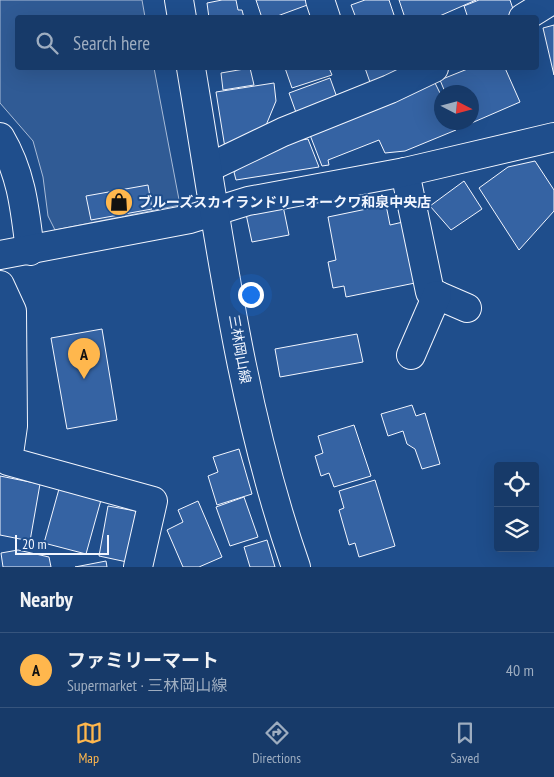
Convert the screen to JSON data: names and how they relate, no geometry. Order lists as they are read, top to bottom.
{
  "streets": {
    "street": ["三林岡山線"]
  },
  "places": {
    "shop": ["ブルーズスカイランドリーオークワ和泉中央店"]
  },
  "scale_bar": "20 m",
  "north": "right",
  "page": {
    "search": "Search here",
    "pins": "A",
    "scale": "20 m",
    "heading": "Nearby",
    "list": [
      {
        "mark": "A",
        "name": "ファミリーマート",
        "note": "Supermarket · 三林岡山線",
        "value": "40 m"
      }
    ],
    "nav": ["Map", "Directions", "Saved"]
  }
}
